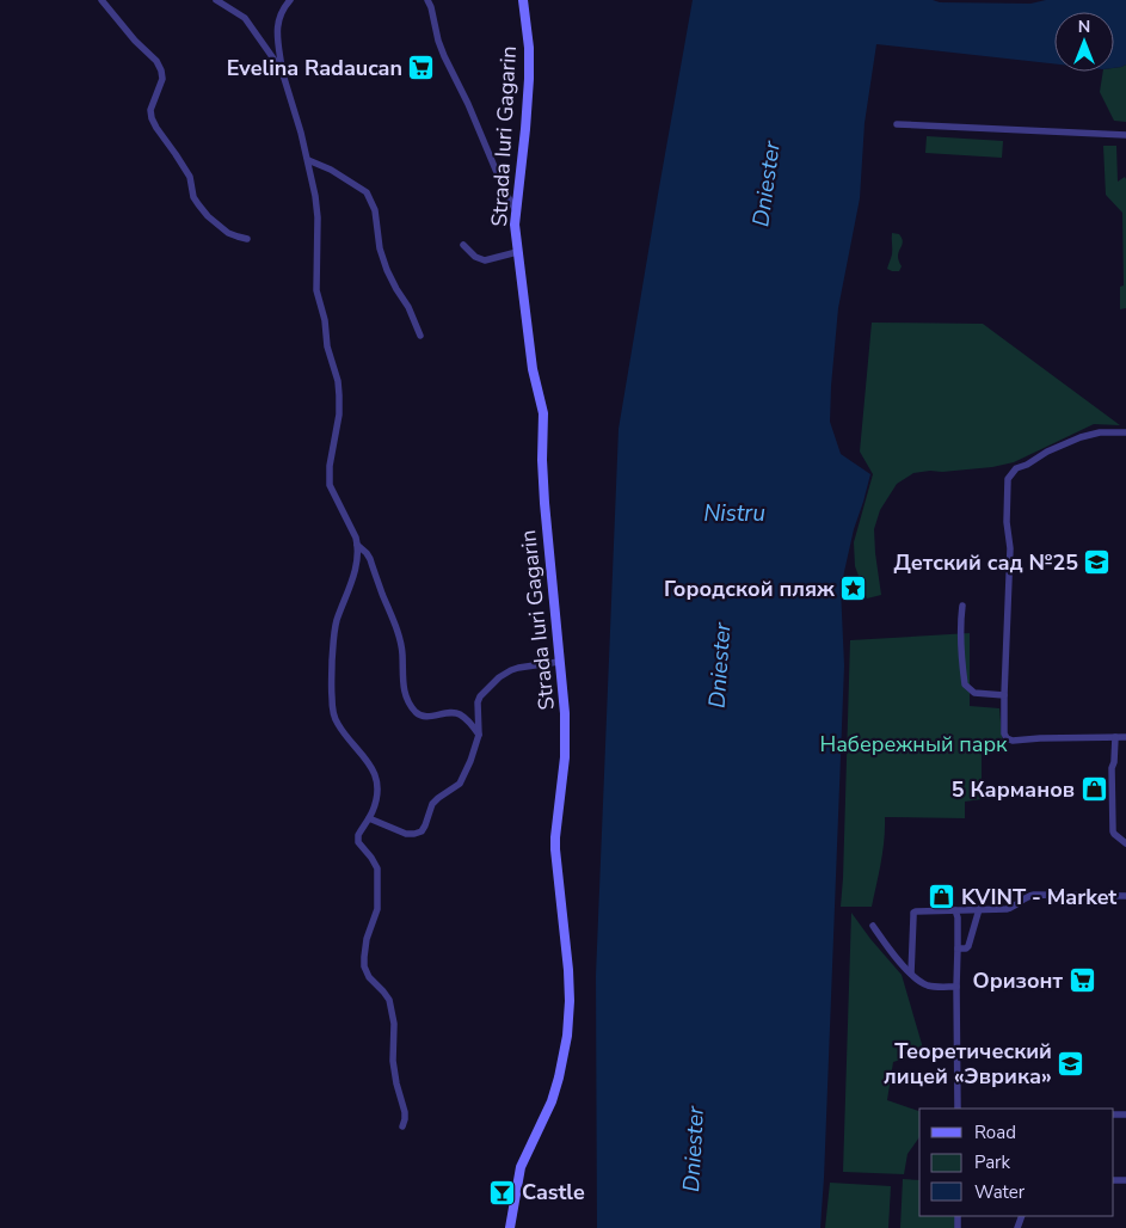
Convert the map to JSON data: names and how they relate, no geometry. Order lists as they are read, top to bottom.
{
  "streets": {
    "main road": ["Strada Iuri Gagarin"]
  },
  "water": ["Dniester", "Nistru"],
  "parks": ["Набережный парк"],
  "places": {
    "supermarket": ["Evelina Radaucan", "Оризонт"],
    "school or university": ["Детский сад №25", "Теоретический лицей «Эврика»"],
    "place": ["Городской пляж"],
    "shop": ["5 Карманов", "KVINT - Market"],
    "bar": ["Castle"]
  },
  "legend": ["Road", "Park", "Water"],
  "north": "top"
}
